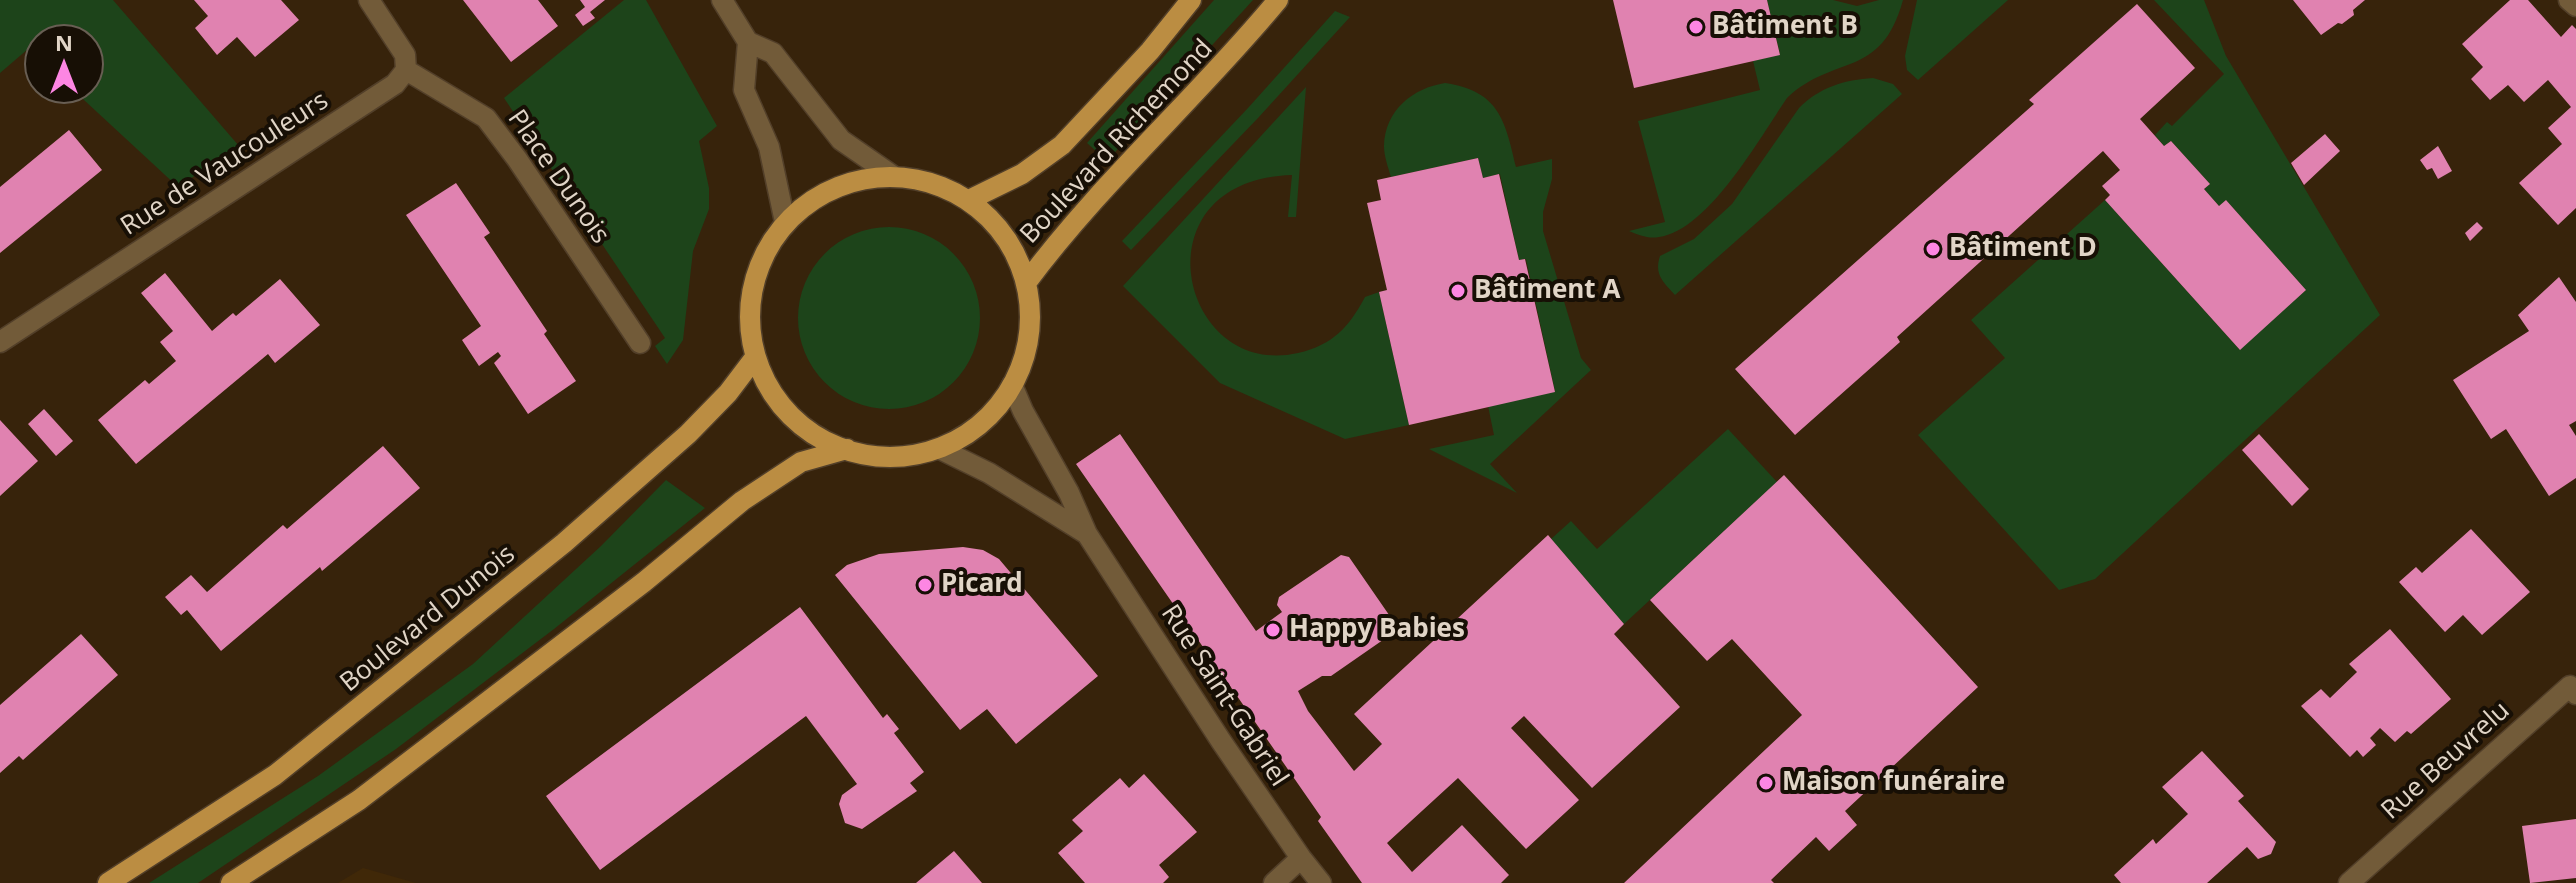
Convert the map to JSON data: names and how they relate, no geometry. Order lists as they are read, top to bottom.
{
  "streets": {
    "main road": ["Boulevard Richemond", "Boulevard Dunois"],
    "street": [
      "Rue de Vaucouleurs",
      "Place Dunois",
      "Rue Saint-Gabriel",
      "Rue Beuvrelu"
    ]
  },
  "crossings": [
    ["Boulevard Richemond", "Boulevard Dunois"],
    ["Boulevard Richemond", "Rue Saint-Gabriel"],
    ["Rue de Vaucouleurs", "Place Dunois"],
    ["Boulevard Dunois", "Rue Saint-Gabriel"]
  ],
  "places": [
    "Bâtiment B",
    "Bâtiment D",
    "Bâtiment A",
    "Picard",
    "Happy Babies",
    "Maison funéraire"
  ],
  "north": "top"
}
